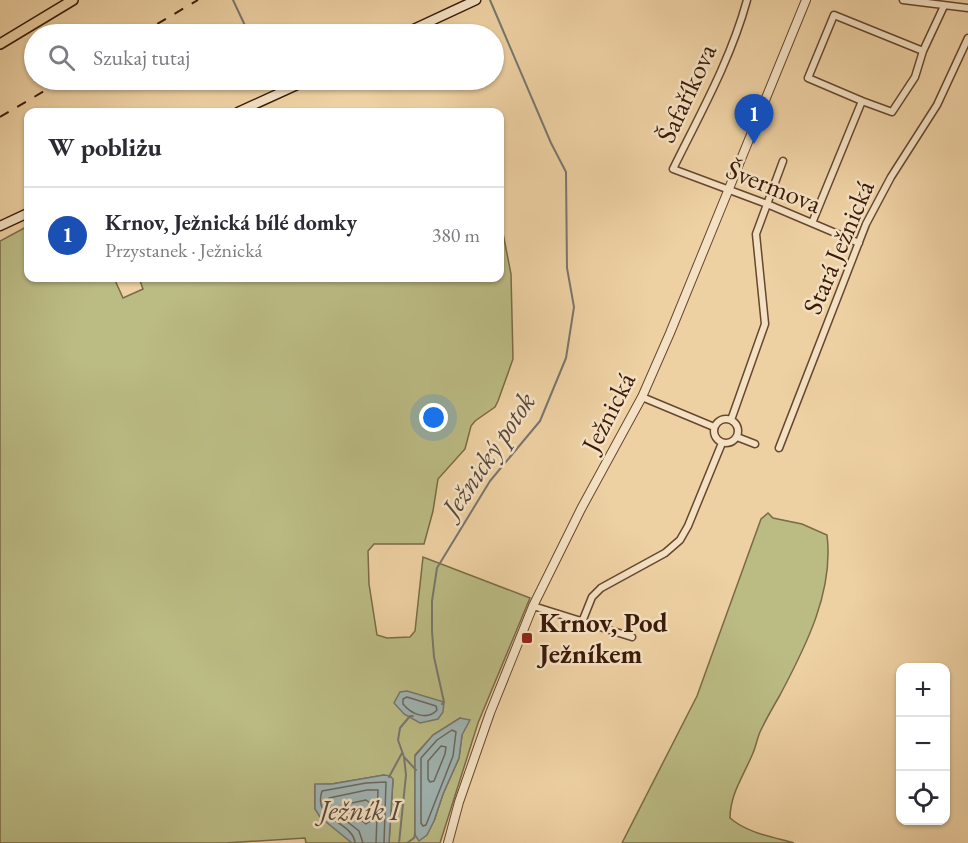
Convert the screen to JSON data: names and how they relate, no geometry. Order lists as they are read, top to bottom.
{
  "streets": {
    "street": [
      "Šafaříkova",
      "Švermova",
      "Stará Ježnická",
      "Ježnická"
    ]
  },
  "crossings": [
    ["Šafaříkova", "Švermova"],
    ["Švermova", "Stará Ježnická"],
    ["Švermova", "Ježnická"]
  ],
  "water": ["Ježnický potok", "Ježník I"],
  "places": {
    "transit": ["Krnov, Pod Ježníkem"]
  },
  "page": {
    "search": "Szukaj tutaj",
    "pins": "1",
    "heading": "W pobliżu",
    "list": [
      {
        "mark": "1",
        "name": "Krnov, Ježnická bílé domky",
        "note": "Przystanek · Ježnická",
        "value": "380 m"
      }
    ],
    "map_buttons": ["+", "−"]
  }
}
